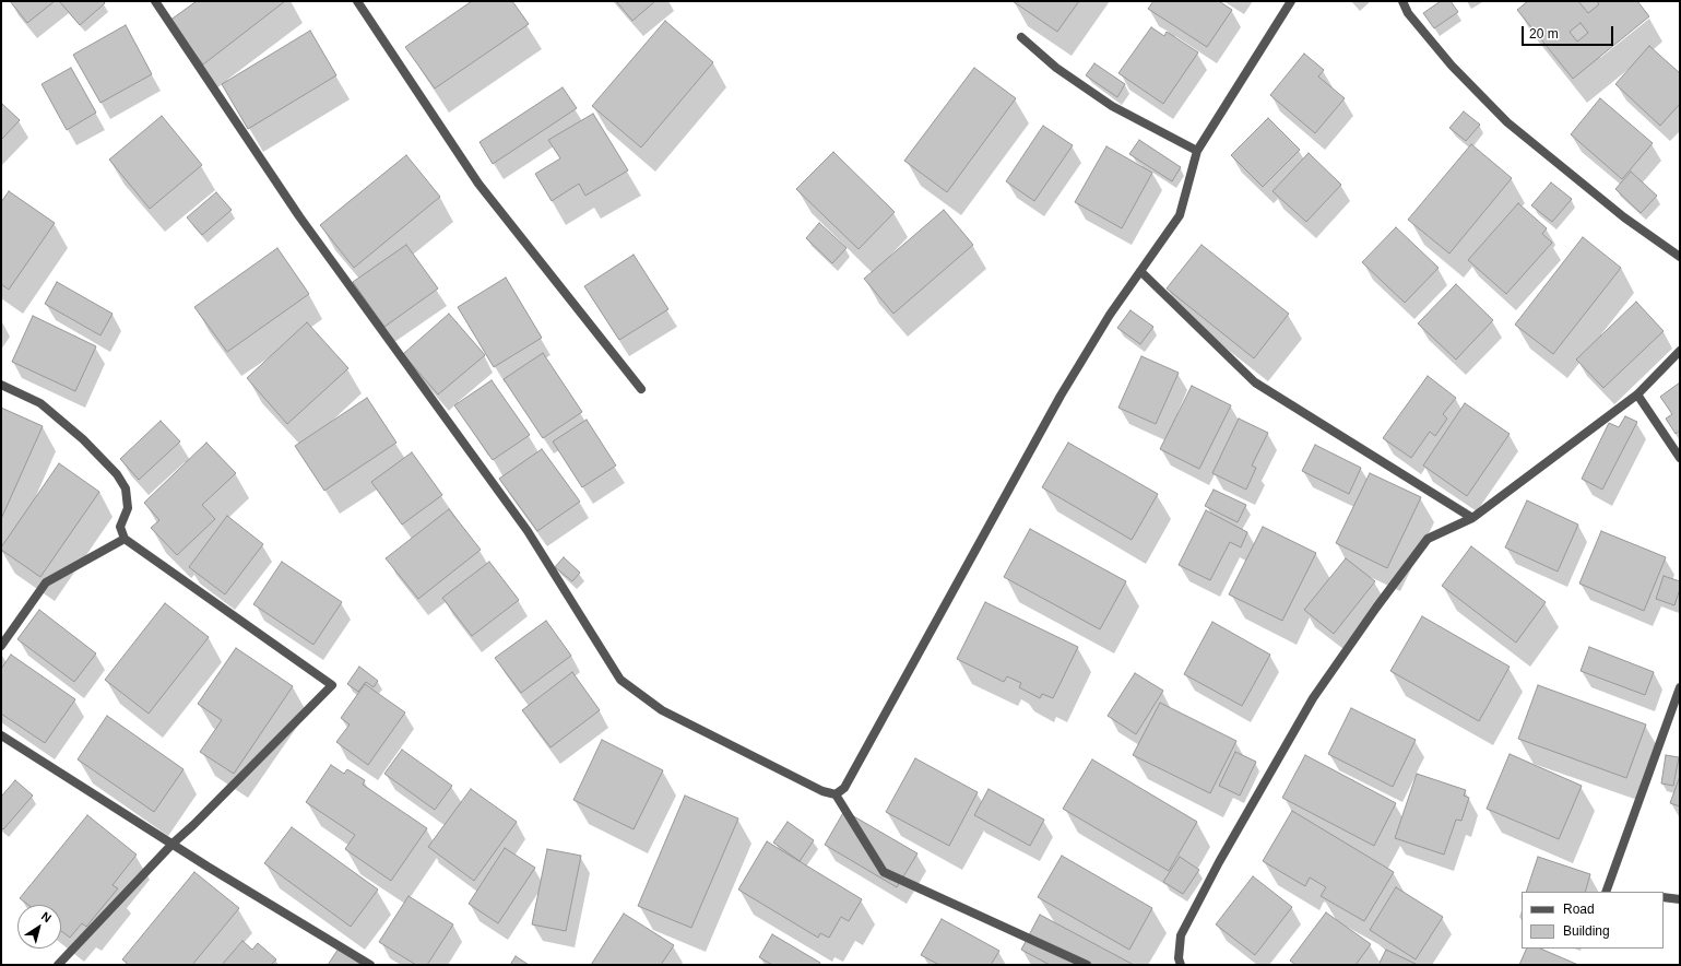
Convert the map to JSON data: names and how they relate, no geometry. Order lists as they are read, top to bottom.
{
  "legend": ["Road", "Building"],
  "scale_bar": "20 m",
  "north": "top right"
}
